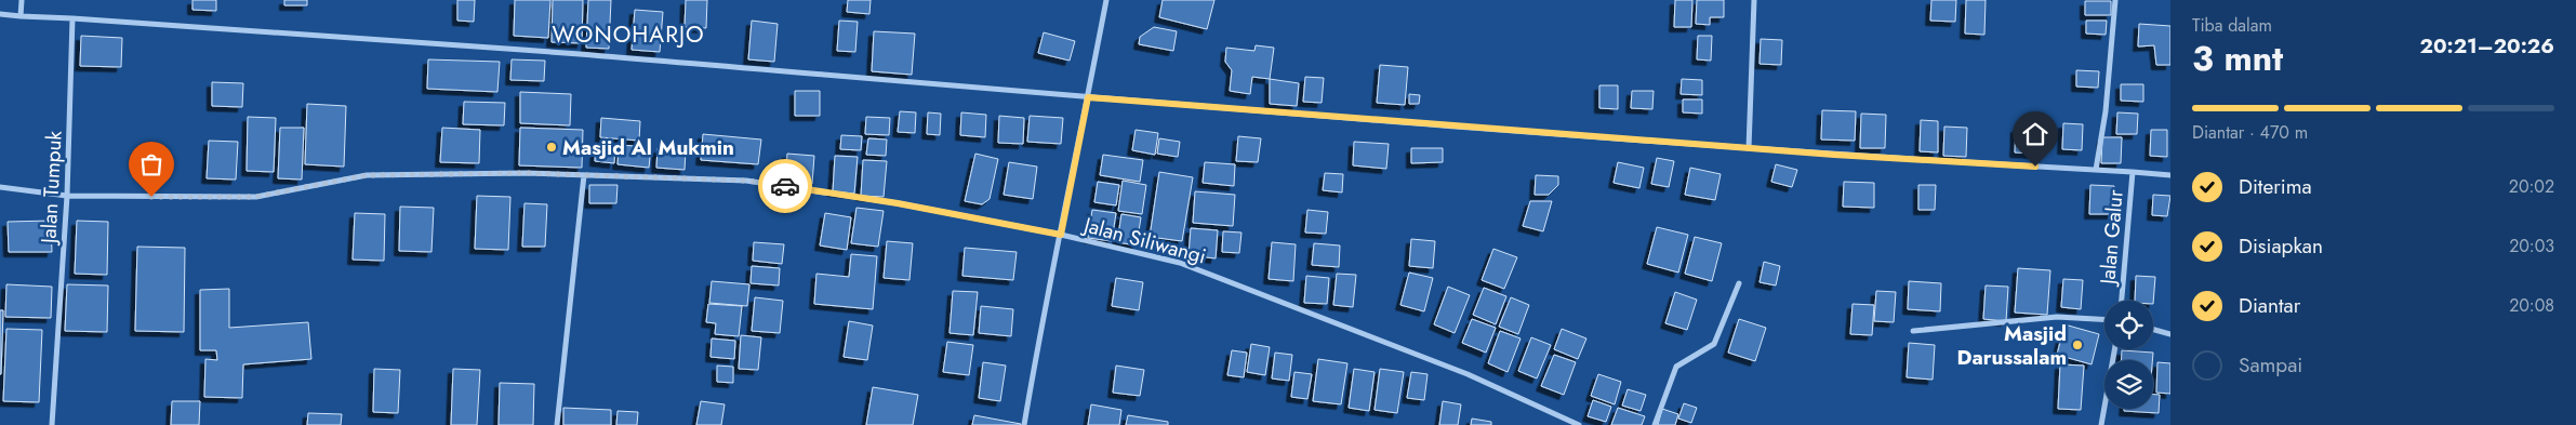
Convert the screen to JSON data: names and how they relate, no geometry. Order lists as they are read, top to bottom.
{
  "streets": {
    "street": ["Jalan Tumpuk", "Jalan Galur", "Jalan Siliwangi"]
  },
  "crossings": [
    ["Jalan Tumpuk", "Jalan Siliwangi"]
  ],
  "districts": ["WONOHARJO"],
  "places": ["Masjid Al Mukmin", "Masjid Darussalam"],
  "page": {
    "heading": ["3 mnt", "Tiba dalam", "20:21–20:26"],
    "bar": "Diantar · 470 m",
    "list": [
      ["Diterima", "20:02"],
      ["Disiapkan", "20:03"],
      ["Diantar", "20:08"],
      "Sampai"
    ]
  }
}
